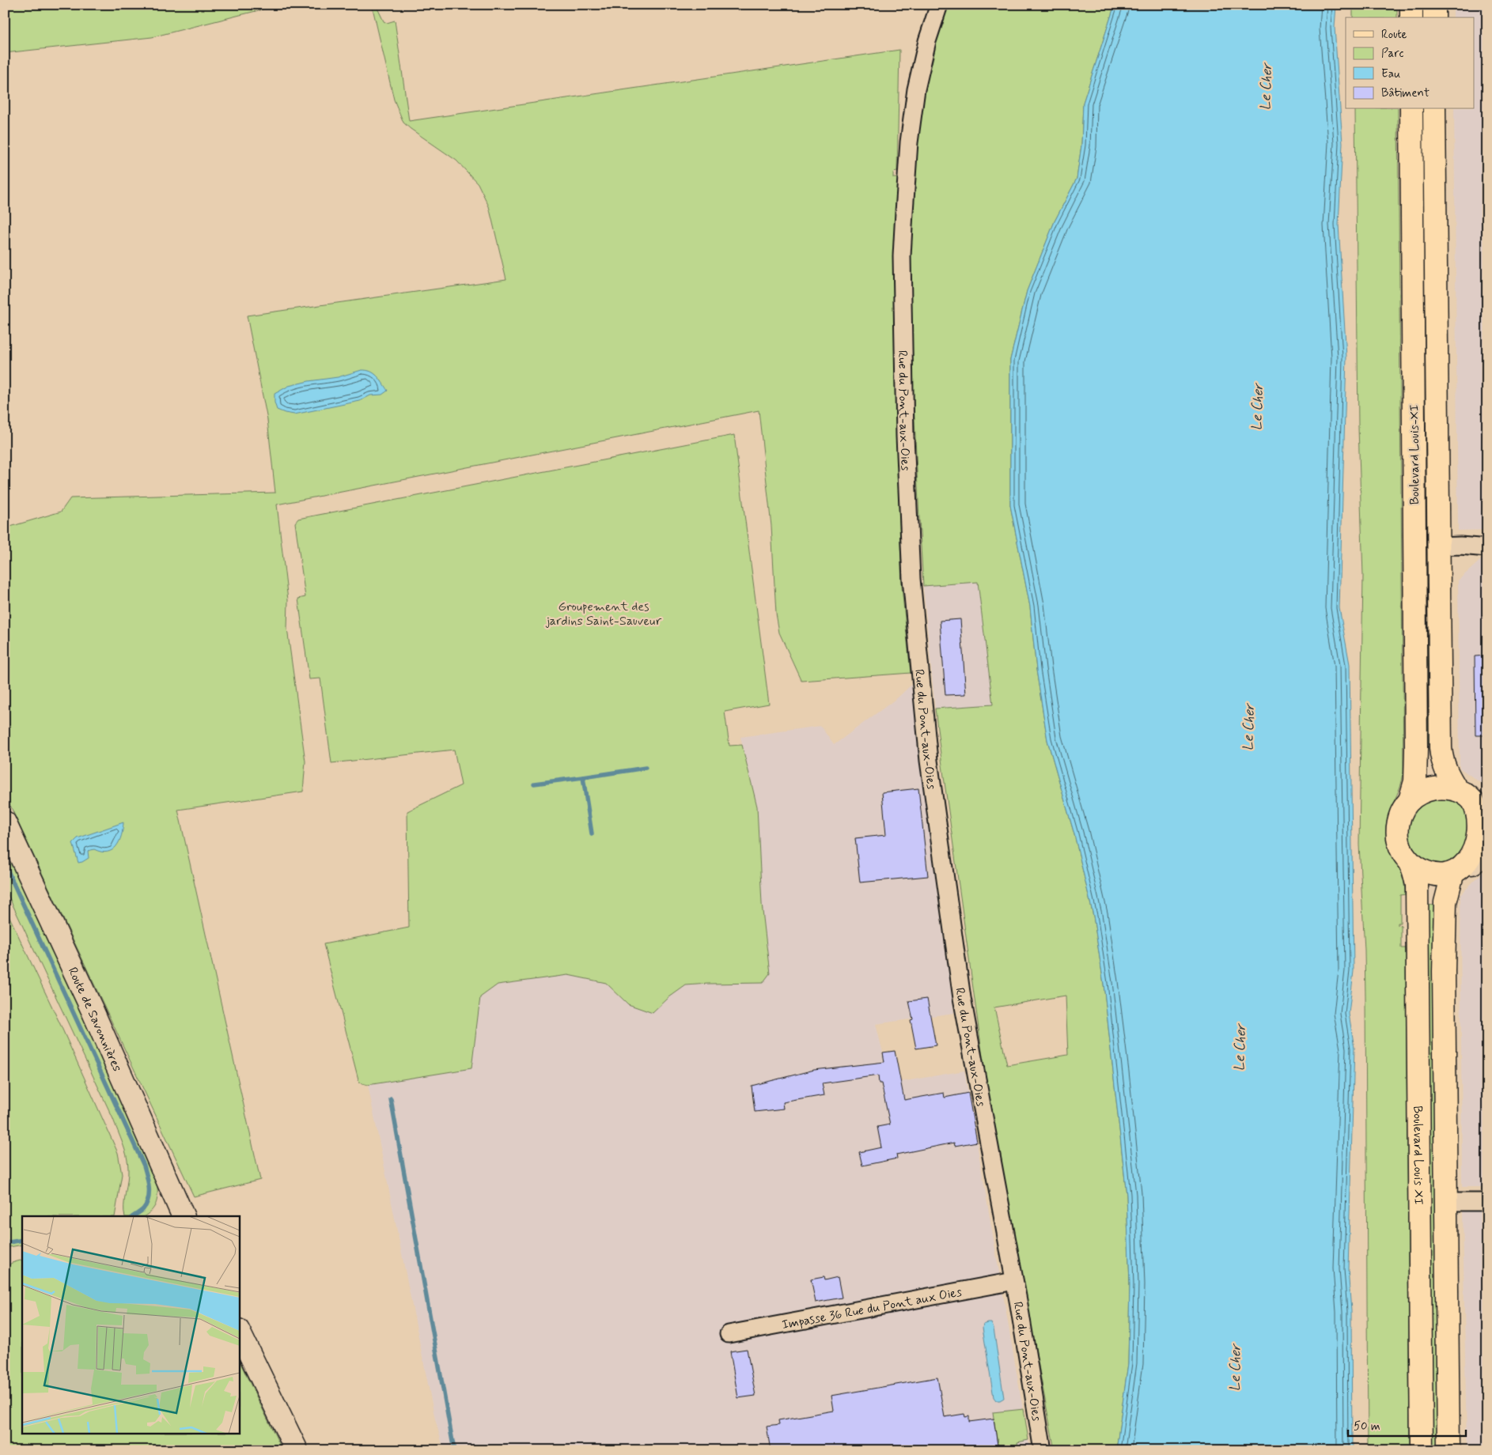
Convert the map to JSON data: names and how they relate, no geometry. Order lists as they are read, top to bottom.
{
  "streets": {
    "main road": ["Boulevard Louis-XI", "Route de Savonnières", "Boulevard Louis XI"],
    "street": ["Rue du Pont-aux-Oies", "Impasse 36 Rue du Pont aux Oies"]
  },
  "crossings": [
    ["Rue du Pont-aux-Oies", "Impasse 36 Rue du Pont aux Oies"],
    ["Boulevard Louis-XI", "Boulevard Louis XI"]
  ],
  "water": ["Le Cher"],
  "parks": ["Groupement des jardins Saint-Sauveur"],
  "legend": [
    "Route",
    "Parc",
    "Eau",
    "Bâtiment"
  ],
  "scale_bar": "50 m"
}
